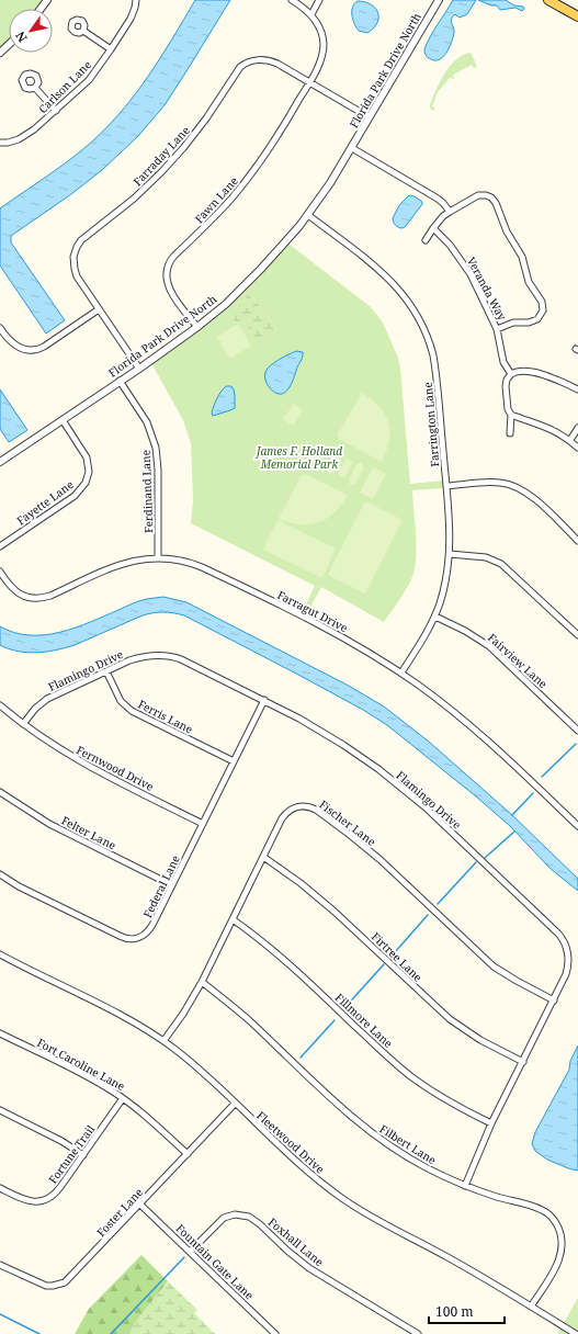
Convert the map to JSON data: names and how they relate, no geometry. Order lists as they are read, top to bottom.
{
  "streets": {
    "street": [
      "Florida Park Drive North",
      "Carlson Lane",
      "Farraday Lane",
      "Fawn Lane",
      "Veranda Way",
      "Farrington Lane",
      "Ferdinand Lane",
      "Fayette Lane",
      "Farragut Drive",
      "Fairview Lane",
      "Flamingo Drive",
      "Ferris Lane",
      "Fernwood Drive",
      "Fischer Lane",
      "Felter Lane",
      "Federal Lane",
      "Firtree Lane",
      "Fillmore Lane",
      "Fort Caroline Lane",
      "Fleetwood Drive",
      "Filbert Lane",
      "Fortune Trail",
      "Foster Lane",
      "Foxhall Lane",
      "Fountain Gate Lane"
    ]
  },
  "crossings": [
    ["Florida Park Drive North", "Farraday Lane"],
    ["Florida Park Drive North", "Fawn Lane"],
    ["Florida Park Drive North", "Farrington Lane"],
    ["Florida Park Drive North", "Ferdinand Lane"],
    ["Florida Park Drive North", "Fayette Lane"],
    ["Farraday Lane", "Fawn Lane"],
    ["Farrington Lane", "Farragut Drive"],
    ["Farrington Lane", "Fairview Lane"],
    ["Ferdinand Lane", "Farragut Drive"],
    ["Flamingo Drive", "Ferris Lane"],
    ["Flamingo Drive", "Fernwood Drive"],
    ["Flamingo Drive", "Fischer Lane"],
    ["Flamingo Drive", "Federal Lane"],
    ["Flamingo Drive", "Firtree Lane"],
    ["Flamingo Drive", "Fillmore Lane"],
    ["Flamingo Drive", "Filbert Lane"],
    ["Ferris Lane", "Federal Lane"],
    ["Fernwood Drive", "Federal Lane"],
    ["Fischer Lane", "Firtree Lane"],
    ["Fischer Lane", "Fillmore Lane"],
    ["Fischer Lane", "Fleetwood Drive"],
    ["Fischer Lane", "Filbert Lane"],
    ["Felter Lane", "Federal Lane"],
    ["Fort Caroline Lane", "Fortune Trail"],
    ["Fort Caroline Lane", "Foster Lane"],
    ["Fleetwood Drive", "Filbert Lane"],
    ["Fleetwood Drive", "Foster Lane"],
    ["Foster Lane", "Fountain Gate Lane"],
    ["Foxhall Lane", "Fountain Gate Lane"]
  ],
  "parks": ["James F. Holland Memorial Park"],
  "scale_bar": "100 m",
  "north": "bottom left"
}
